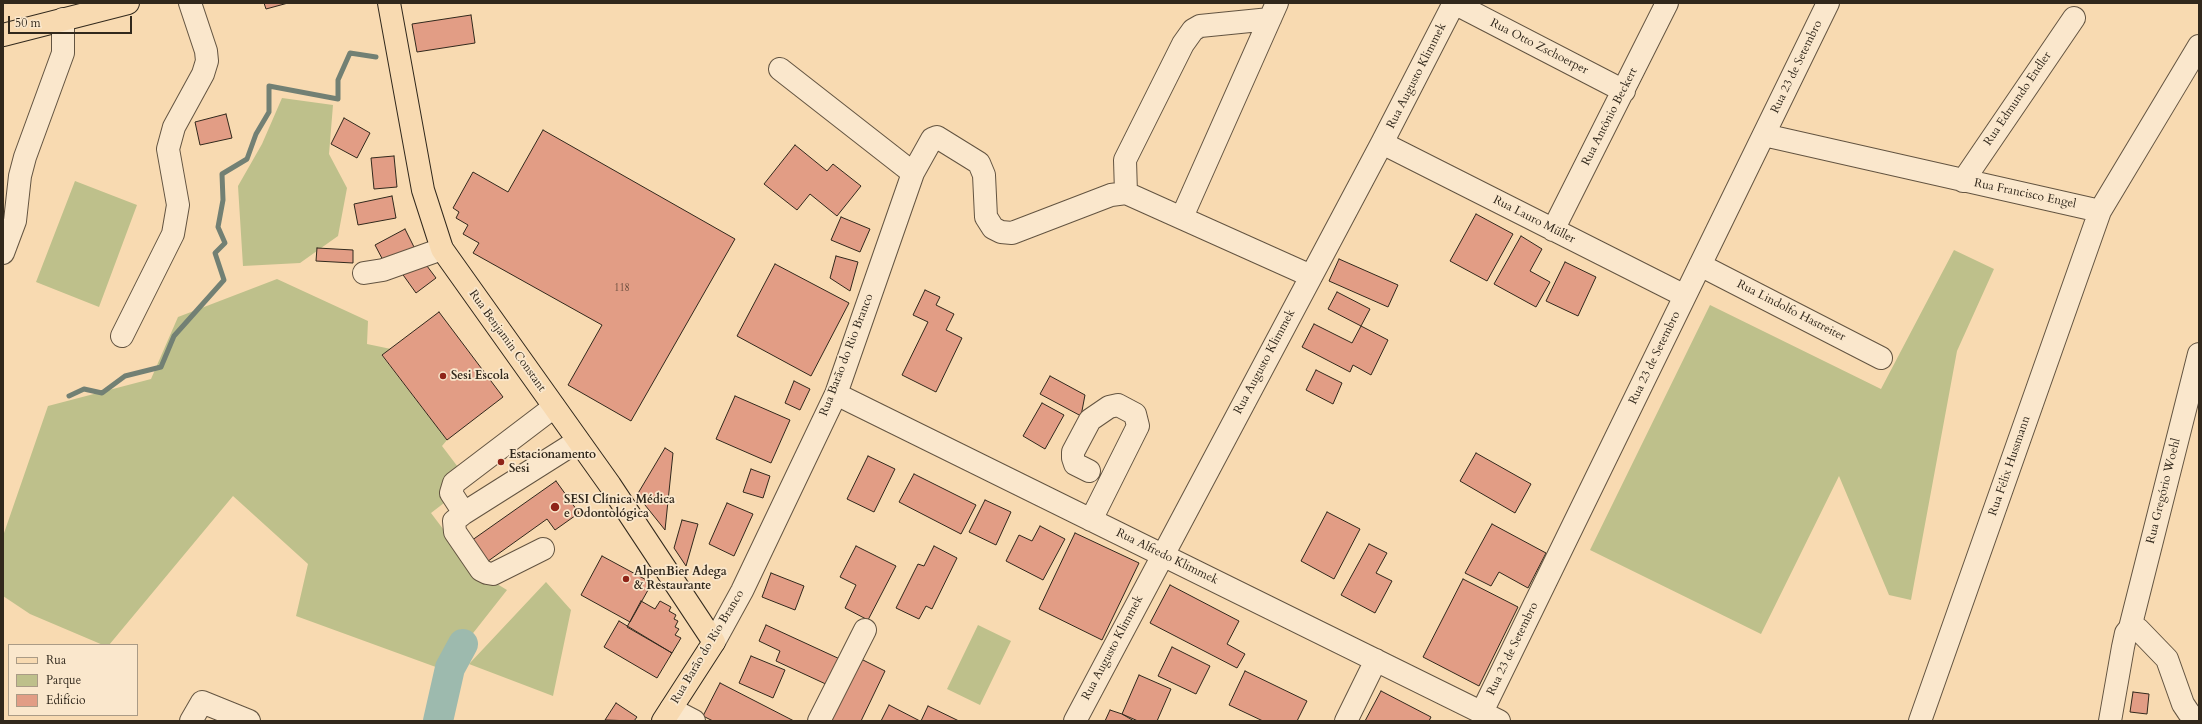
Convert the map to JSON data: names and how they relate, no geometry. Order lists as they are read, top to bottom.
{
  "streets": {
    "main road": ["Rua Benjamin Constant", "Rua Barão do Rio Branco"],
    "street": [
      "Rua Otto Zschoerper",
      "Rua 23 de Setembro",
      "Rua Augusto Klimmek",
      "Rua Edmundo Endler",
      "Rua Antônio Beckert",
      "Rua Francisco Engel",
      "Rua Lauro Müller",
      "Rua Lindolfo Hastreiter",
      "Rua Félix Hussmann",
      "Rua Gregório Woehl",
      "Rua Alfredo Klimmek"
    ]
  },
  "crossings": [
    ["Rua Otto Zschoerper", "Rua Augusto Klimmek"],
    ["Rua Otto Zschoerper", "Rua Antônio Beckert"],
    ["Rua 23 de Setembro", "Rua Francisco Engel"],
    ["Rua 23 de Setembro", "Rua Lauro Müller"],
    ["Rua 23 de Setembro", "Rua Lindolfo Hastreiter"],
    ["Rua 23 de Setembro", "Rua Alfredo Klimmek"],
    ["Rua Augusto Klimmek", "Rua Lauro Müller"],
    ["Rua Augusto Klimmek", "Rua Alfredo Klimmek"],
    ["Rua Edmundo Endler", "Rua Francisco Engel"],
    ["Rua Antônio Beckert", "Rua Lauro Müller"],
    ["Rua Francisco Engel", "Rua Félix Hussmann"],
    ["Rua Benjamin Constant", "Rua Barão do Rio Branco"],
    ["Rua Barão do Rio Branco", "Rua Alfredo Klimmek"]
  ],
  "places": [
    "Sesi Escola",
    "Estacionamento Sesi",
    "SESI Clínica Médica e Odontológica",
    "AlpenBier Adega & Restaurante"
  ],
  "house_numbers": ["118"],
  "legend": ["Rua", "Parque", "Edifício"],
  "scale_bar": "50 m"
}
